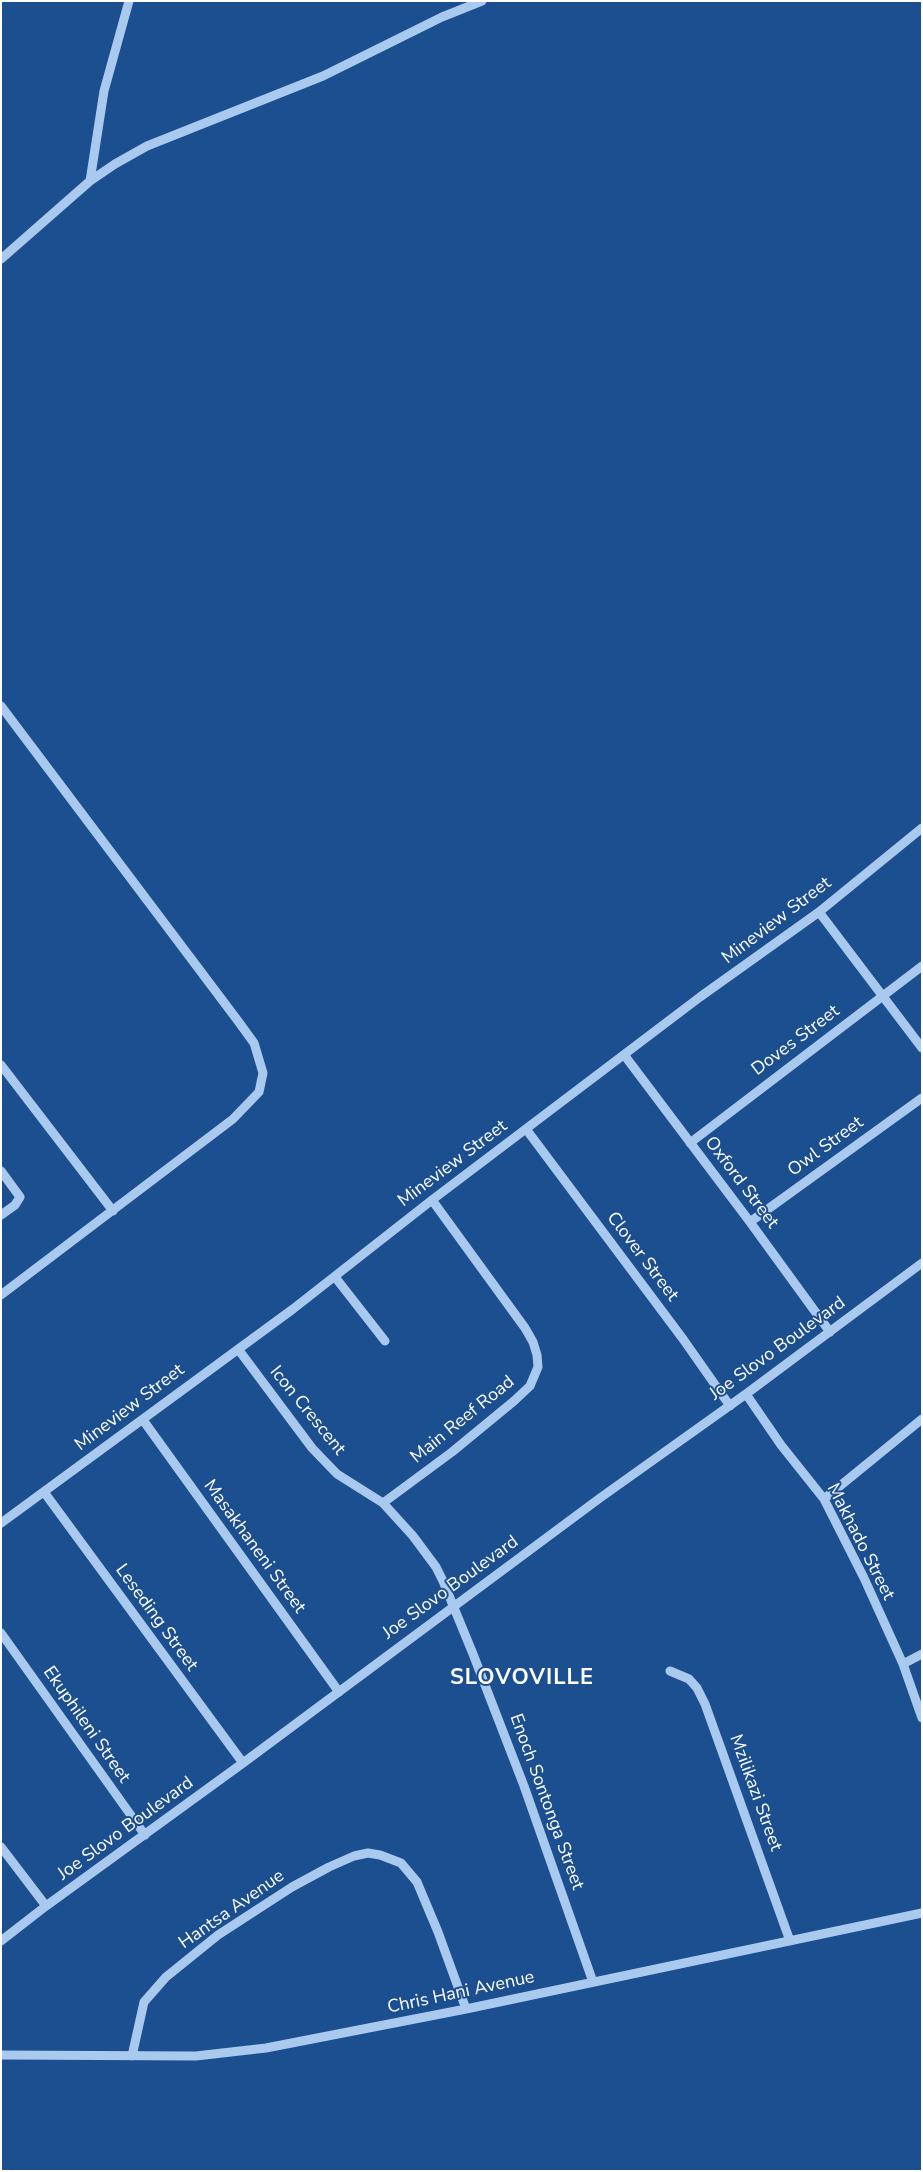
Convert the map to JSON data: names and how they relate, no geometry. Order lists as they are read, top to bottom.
{
  "streets": {
    "street": [
      "Mineview Street",
      "Doves Street",
      "Owl Street",
      "Oxford Street",
      "Clover Street",
      "Joe Slovo Boulevard",
      "Icon Crescent",
      "Main Reef Road",
      "Makhado Street",
      "Masakhaneni Street",
      "Leseding Street",
      "Ekuphileni Street",
      "Mzilikazi Street",
      "Enoch Sontonga Street",
      "Hantsa Avenue",
      "Chris Hani Avenue"
    ]
  },
  "crossings": [
    ["Mineview Street", "Oxford Street"],
    ["Mineview Street", "Clover Street"],
    ["Mineview Street", "Icon Crescent"],
    ["Mineview Street", "Main Reef Road"],
    ["Mineview Street", "Masakhaneni Street"],
    ["Mineview Street", "Leseding Street"],
    ["Doves Street", "Oxford Street"],
    ["Owl Street", "Oxford Street"],
    ["Oxford Street", "Joe Slovo Boulevard"],
    ["Clover Street", "Joe Slovo Boulevard"],
    ["Joe Slovo Boulevard", "Icon Crescent"],
    ["Joe Slovo Boulevard", "Makhado Street"],
    ["Joe Slovo Boulevard", "Masakhaneni Street"],
    ["Joe Slovo Boulevard", "Leseding Street"],
    ["Joe Slovo Boulevard", "Ekuphileni Street"],
    ["Joe Slovo Boulevard", "Enoch Sontonga Street"],
    ["Icon Crescent", "Main Reef Road"],
    ["Icon Crescent", "Enoch Sontonga Street"],
    ["Mzilikazi Street", "Chris Hani Avenue"],
    ["Enoch Sontonga Street", "Chris Hani Avenue"],
    ["Hantsa Avenue", "Chris Hani Avenue"]
  ],
  "districts": ["SLOVOVILLE"]
}
